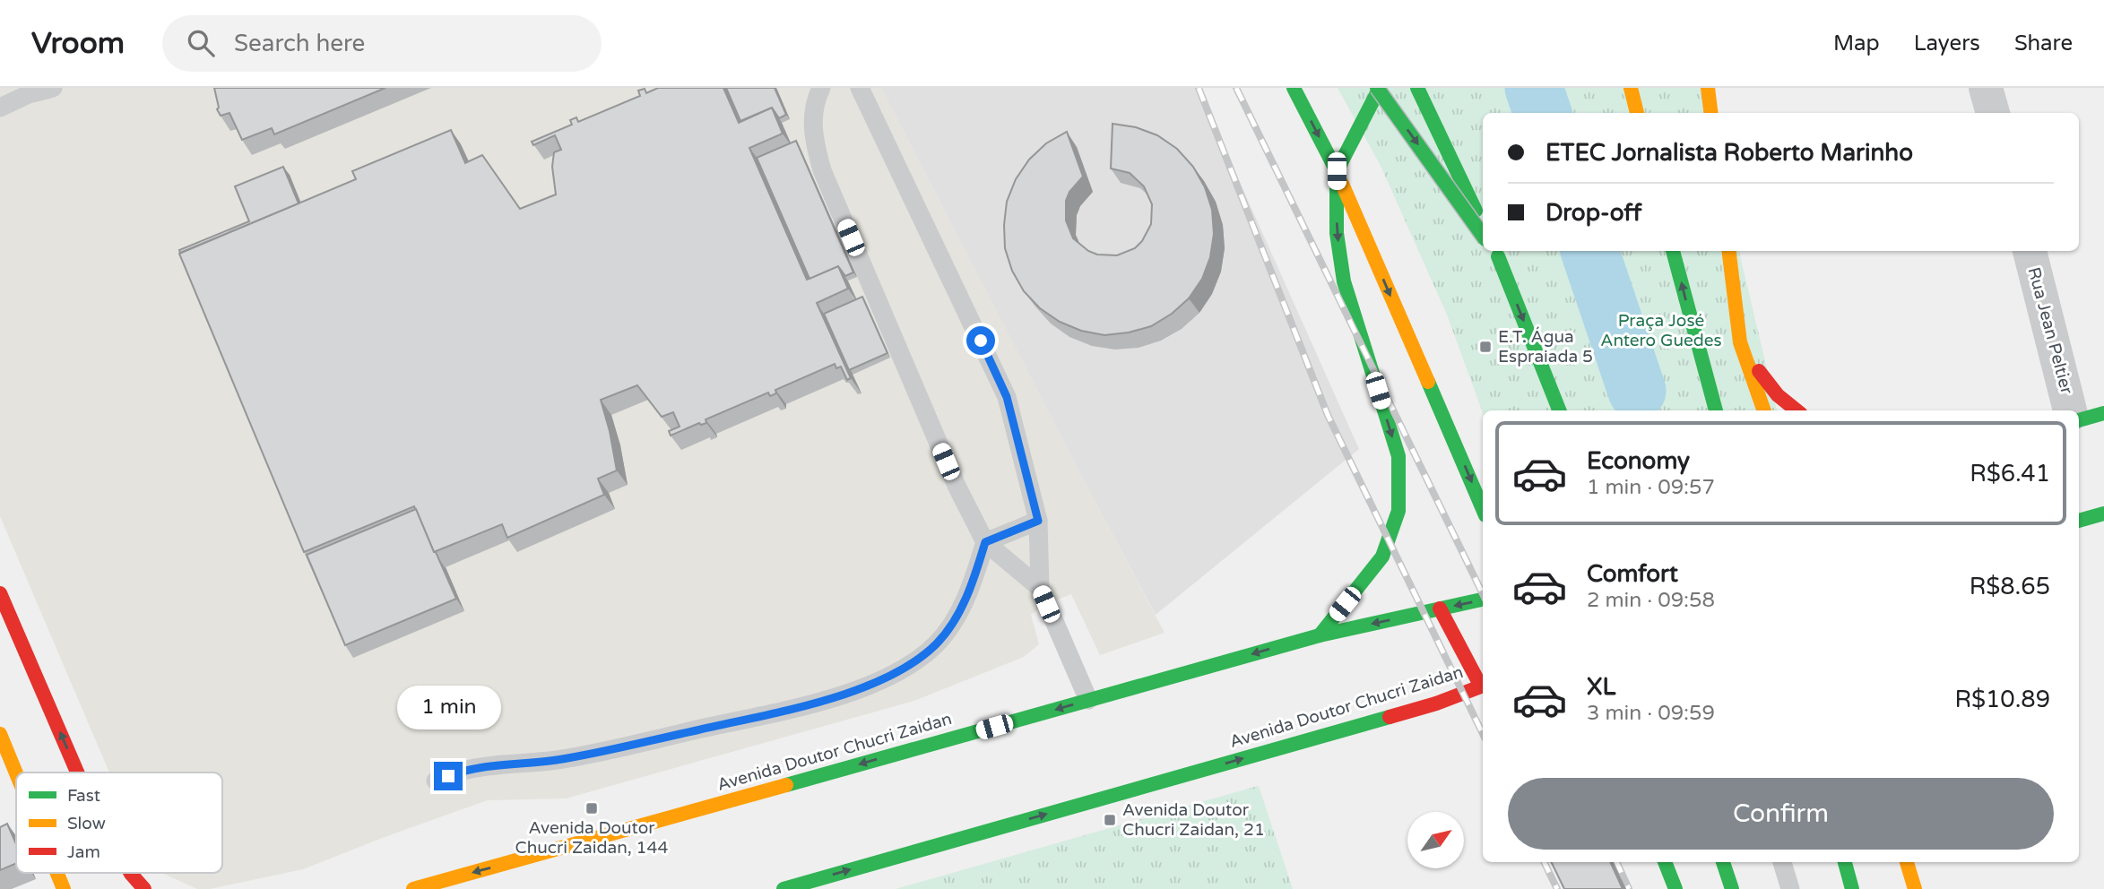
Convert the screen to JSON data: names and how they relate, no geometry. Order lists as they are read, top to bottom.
{
  "streets": {
    "main road": ["Avenida Doutor Chucri Zaidan"],
    "street": ["Rua Jean Peltier"]
  },
  "parks": ["Praça José Antero Guedes"],
  "places": {
    "transit": ["E.T. Água Espraiada 5", "Avenida Doutor Chucri Zaidan, 144", "Avenida Doutor Chucri Zaidan, 21"]
  },
  "legend": ["Fast", "Slow", "Jam"],
  "north": "top right",
  "page": {
    "header": "Vroom",
    "search": "Search here",
    "nav": ["Map", "Layers", "Share"],
    "banner": ["ETEC Jornalista Roberto Marinho", "Drop-off"],
    "list": [
      {
        "name": "Economy",
        "note": "1 min · 09:57",
        "value": "R$6.41"
      },
      {
        "name": "Comfort",
        "note": "2 min · 09:58",
        "value": "R$8.65"
      },
      {
        "name": "XL",
        "note": "3 min · 09:59",
        "value": "R$10.89"
      }
    ],
    "bubble": "1 min",
    "buttons": "Confirm"
  }
}
